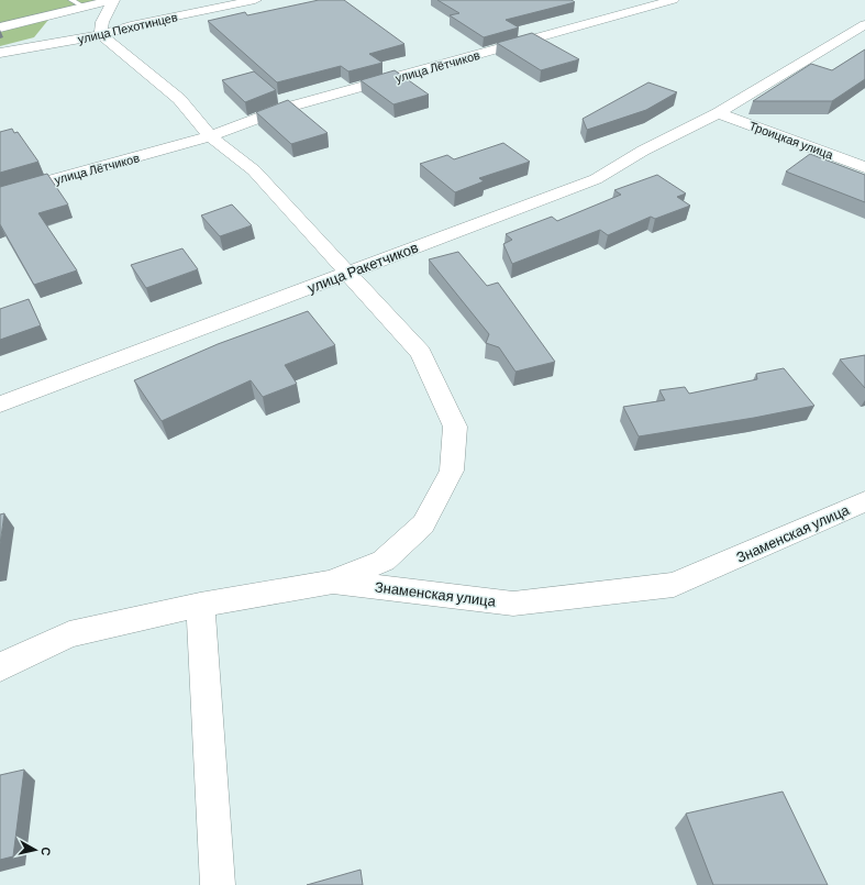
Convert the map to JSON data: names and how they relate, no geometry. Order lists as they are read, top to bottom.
{
  "streets": {
    "street": [
      "улица Пехотинцев",
      "улица Лётчиков",
      "Троицкая улица",
      "улица Ракетчиков",
      "Знаменская улица"
    ]
  },
  "crossings": [
    ["Троицкая улица", "улица Ракетчиков"]
  ],
  "north": "right"
}
